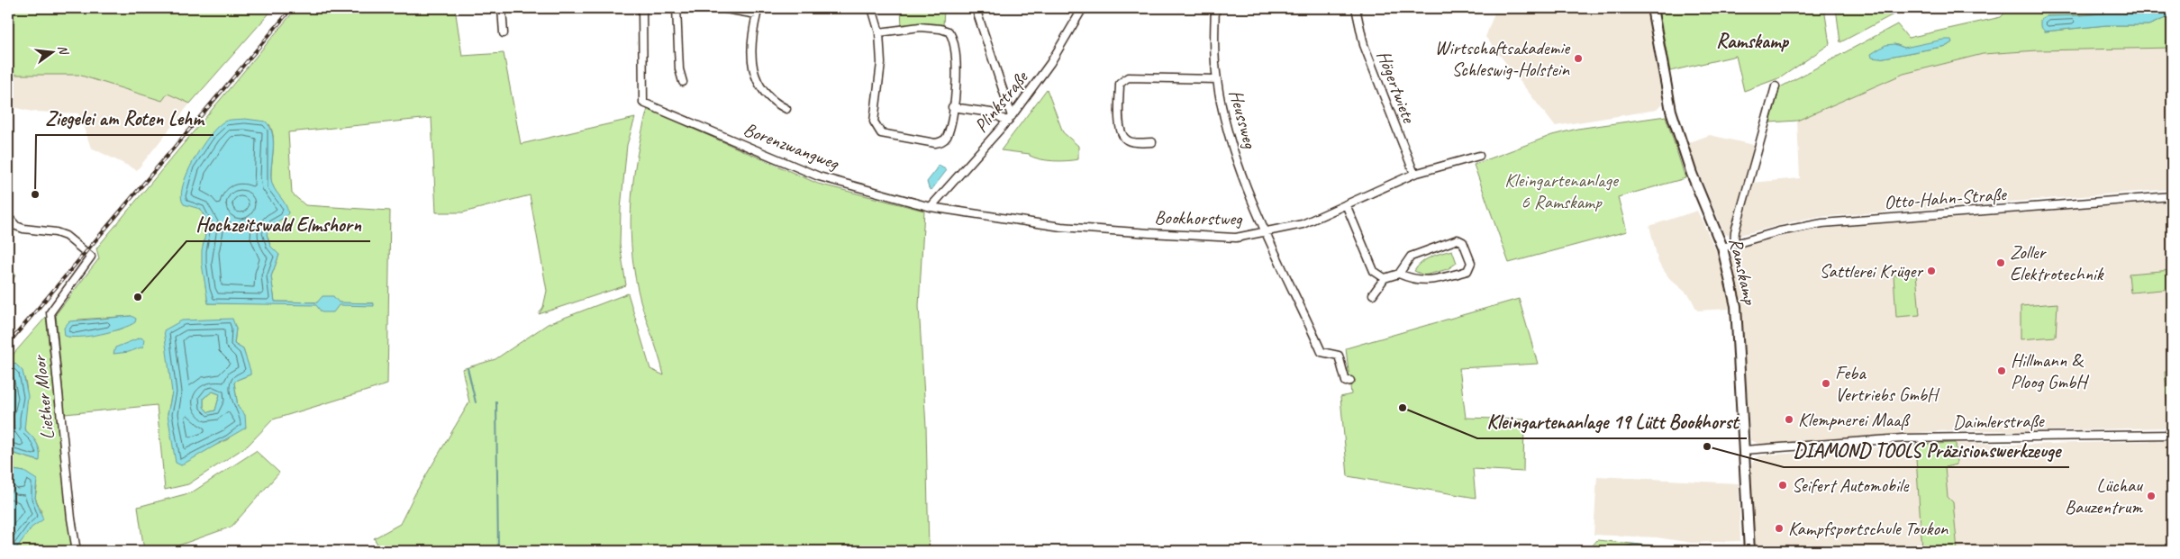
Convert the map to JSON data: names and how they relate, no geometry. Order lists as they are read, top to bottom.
{
  "streets": {
    "street": [
      "Högertwiete",
      "Plinkstraße",
      "Heussweg",
      "Borenzwangweg",
      "Otto-Hahn-Straße",
      "Bookhorstweg",
      "Ramskamp",
      "Liether Moor",
      "Daimlerstraße"
    ]
  },
  "crossings": [
    ["Högertwiete", "Bookhorstweg"],
    ["Plinkstraße", "Borenzwangweg"],
    ["Plinkstraße", "Bookhorstweg"],
    ["Heussweg", "Bookhorstweg"],
    ["Borenzwangweg", "Bookhorstweg"],
    ["Otto-Hahn-Straße", "Ramskamp"],
    ["Ramskamp", "Daimlerstraße"]
  ],
  "districts": ["Ramskamp"],
  "parks": ["Kleingartenanlage 6 Ramskamp"],
  "places": [
    "Wirtschaftsakademie Schleswig-Holstein",
    "Ziegelei am Roten Lehm",
    "Zoller Elektrotechnik",
    "Sattlerei Krüger",
    "Hochzeitswald Elmshorn",
    "Hillmann & Ploog GmbH",
    "Feba Vertriebs GmbH",
    "Kleingartenanlage 19 Lütt Bookhorst",
    "Klempnerei Maaß",
    "DIAMOND TOOLS Präzisionswerkzeuge",
    "Seifert Automobile",
    "Lüchau Bauzentrum",
    "Kampfsportschule Toukon"
  ],
  "north": "right"
}
